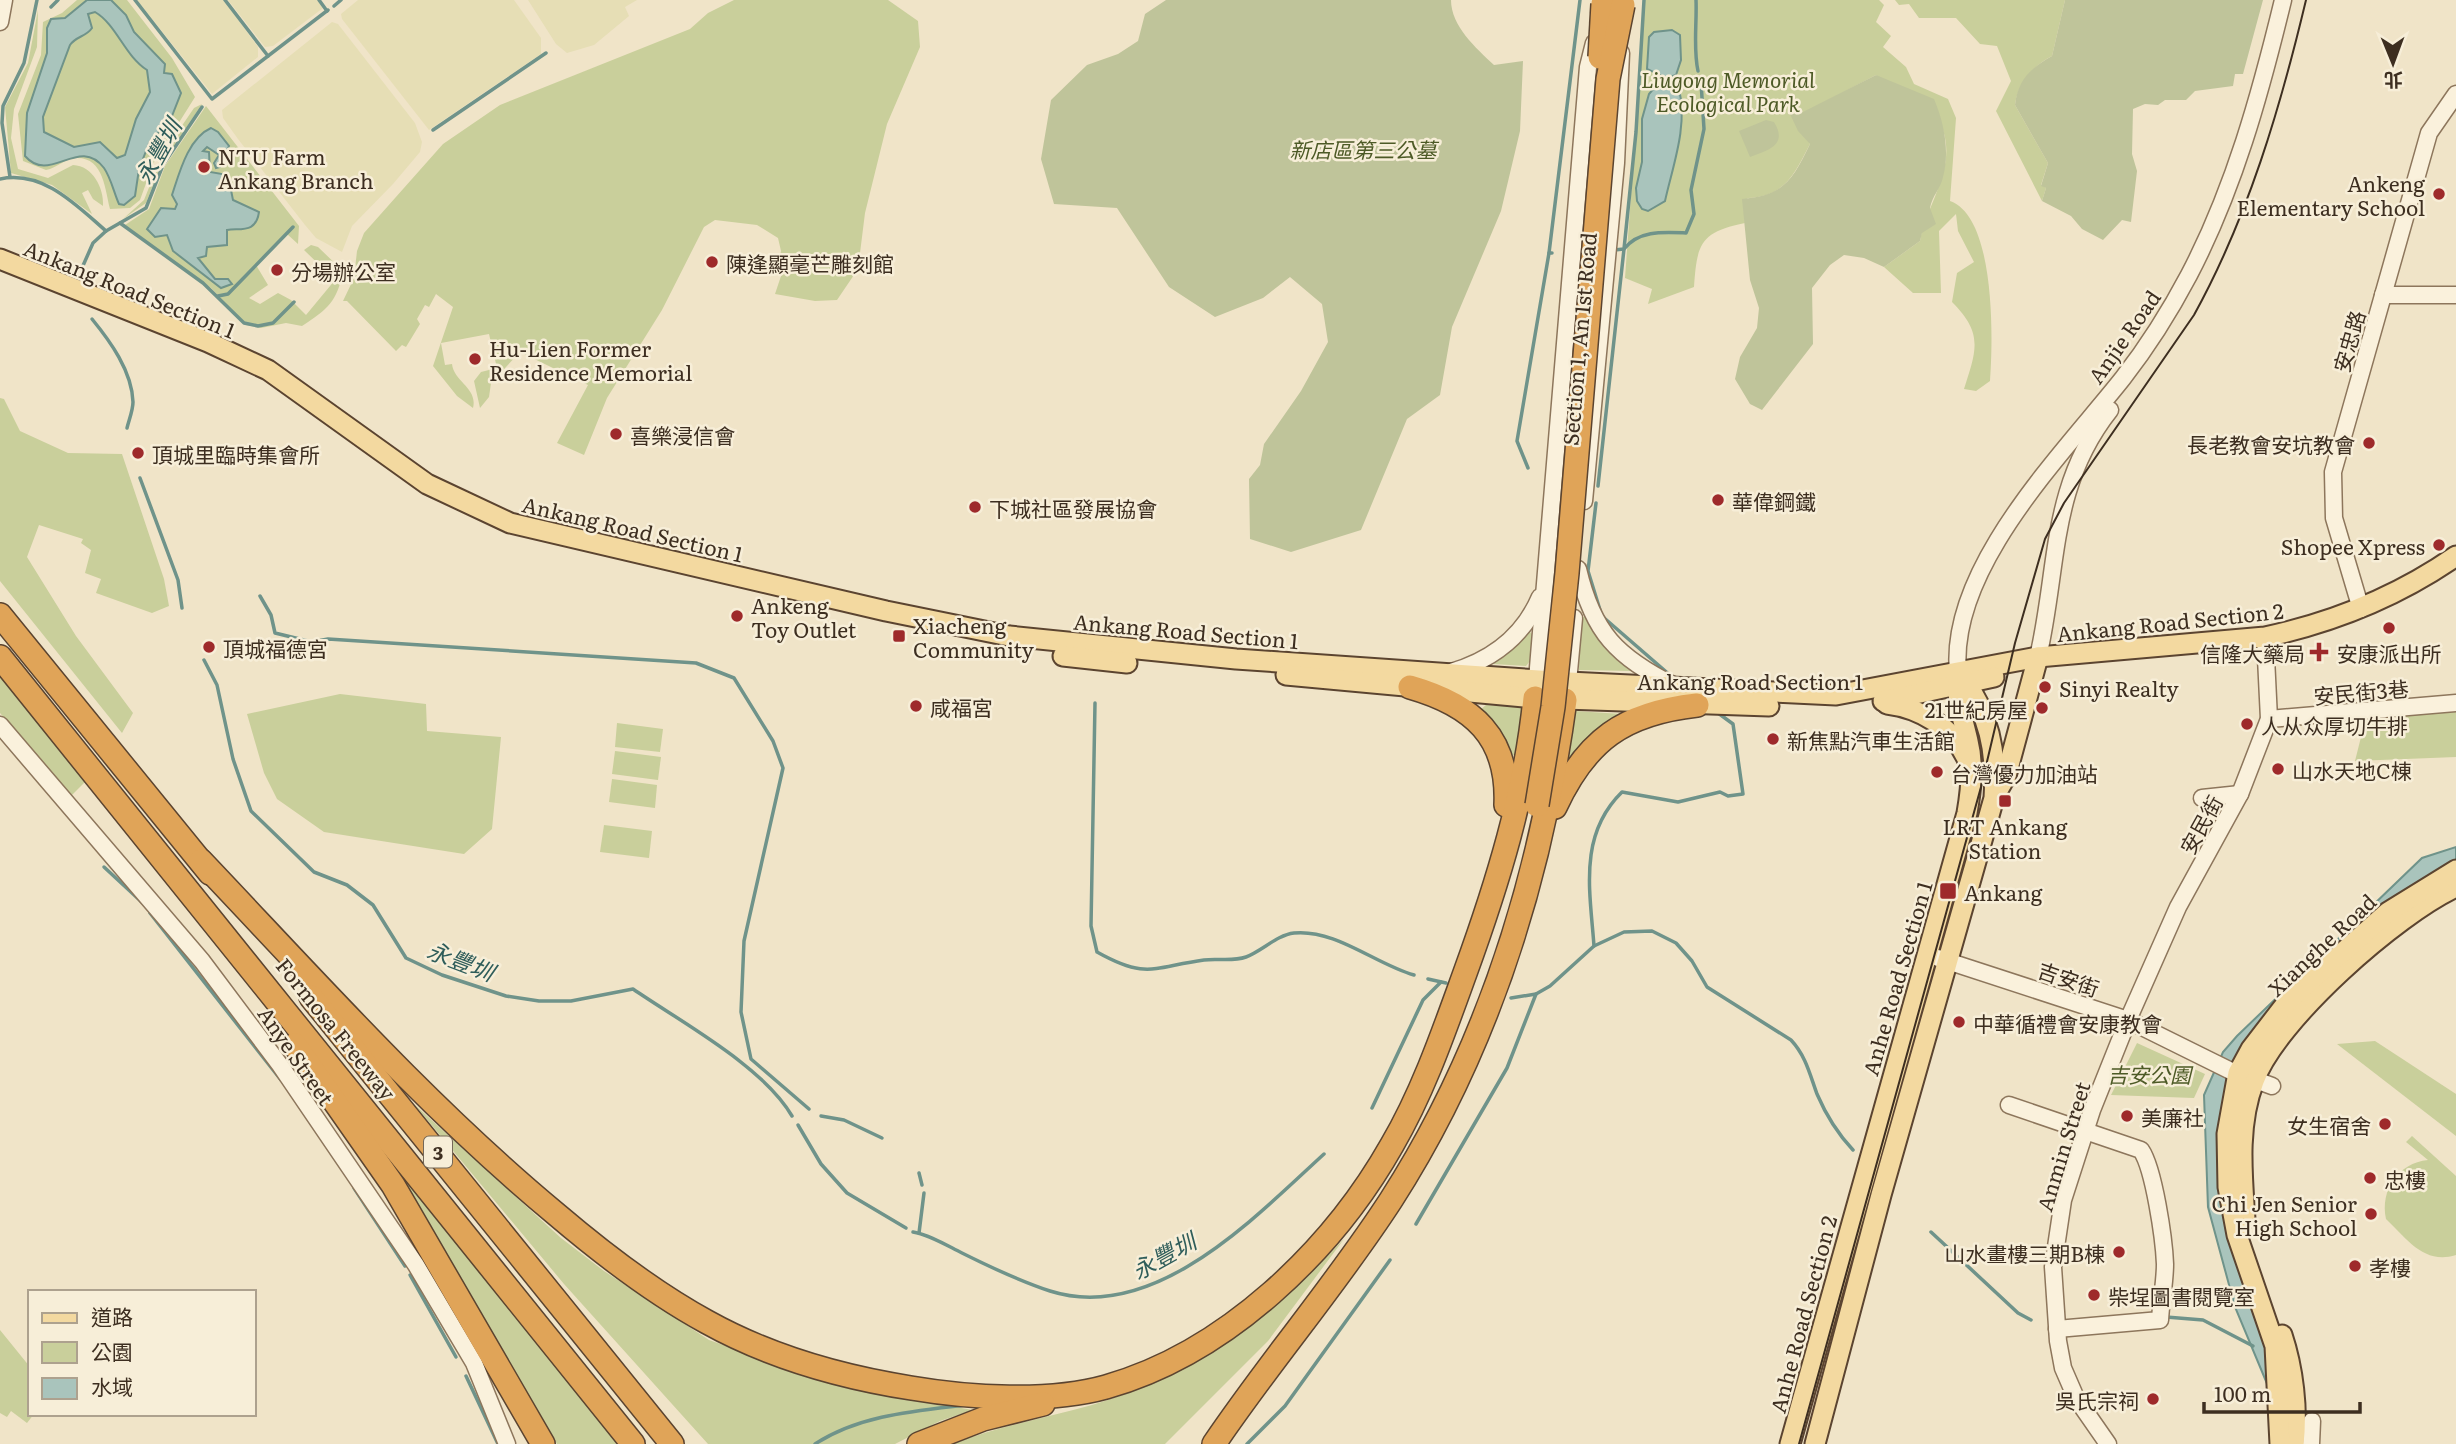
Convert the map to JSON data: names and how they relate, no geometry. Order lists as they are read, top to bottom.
{
  "streets": {
    "highway": ["Formosa Freeway", "3"],
    "main road": [
      "Ankang Road Section 1",
      "Ankang Road Section 2",
      "Xianghe Road",
      "Anhe Road Section 1",
      "Anhe Road Section 2"
    ],
    "street": [
      "Anjie Road",
      "Section 1, An 1st Road",
      "安忠路",
      "安民街3巷",
      "安民街",
      "吉安街",
      "Anye Street",
      "Anmin Street"
    ]
  },
  "crossings": [
    ["Ankang Road Section 1", "Anjie Road"],
    ["Ankang Road Section 1", "Section 1, An 1st Road"],
    ["Ankang Road Section 1", "Ankang Road Section 2"],
    ["Ankang Road Section 1", "Anhe Road Section 1"],
    ["Anjie Road", "Ankang Road Section 2"],
    ["Anjie Road", "Anhe Road Section 1"],
    ["安忠路", "Ankang Road Section 2"],
    ["Ankang Road Section 2", "安民街"],
    ["安民街3巷", "安民街"],
    ["安民街", "吉安街"],
    ["安民街", "Anmin Street"],
    ["Xianghe Road", "吉安街"],
    ["Anhe Road Section 1", "吉安街"],
    ["Anhe Road Section 1", "Anhe Road Section 2"],
    ["吉安街", "Anmin Street"]
  ],
  "water": ["永豐圳"],
  "parks": ["Liugong Memorial Ecological Park", "新店區第三公墓", "吉安公園"],
  "places": {
    "other": [
      "NTU Farm Ankang Branch",
      "Ankeng Elementary School",
      "陳逢顯毫芒雕刻館",
      "分場辦公室",
      "Hu-Lien Former Residence Memorial",
      "喜樂浸信會",
      "長老教會安坑教會",
      "頂城里臨時集會所",
      "華偉鋼鐵",
      "下城社區發展協會",
      "Shopee Xpress",
      "Ankeng Toy Outlet",
      "安康派出所",
      "頂城福德宮",
      "Sinyi Realty",
      "咸福宮",
      "21世紀房屋",
      "人从众厚切牛排",
      "新焦點汽車生活館",
      "山水天地C棟",
      "台灣優力加油站",
      "中華循禮會安康教會",
      "美廉社",
      "女生宿舍",
      "忠樓",
      "Chi Jen Senior High School",
      "山水畫樓三期B棟",
      "孝樓",
      "柴埕圖書閱覽室",
      "吳氏宗祠"
    ],
    "transit": ["Xiacheng Community", "LRT Ankang Station", "Ankang"],
    "health": ["信隆大藥局"]
  },
  "legend": ["道路", "公園", "水域"],
  "scale_bar": "100 m",
  "north": "bottom"
}
